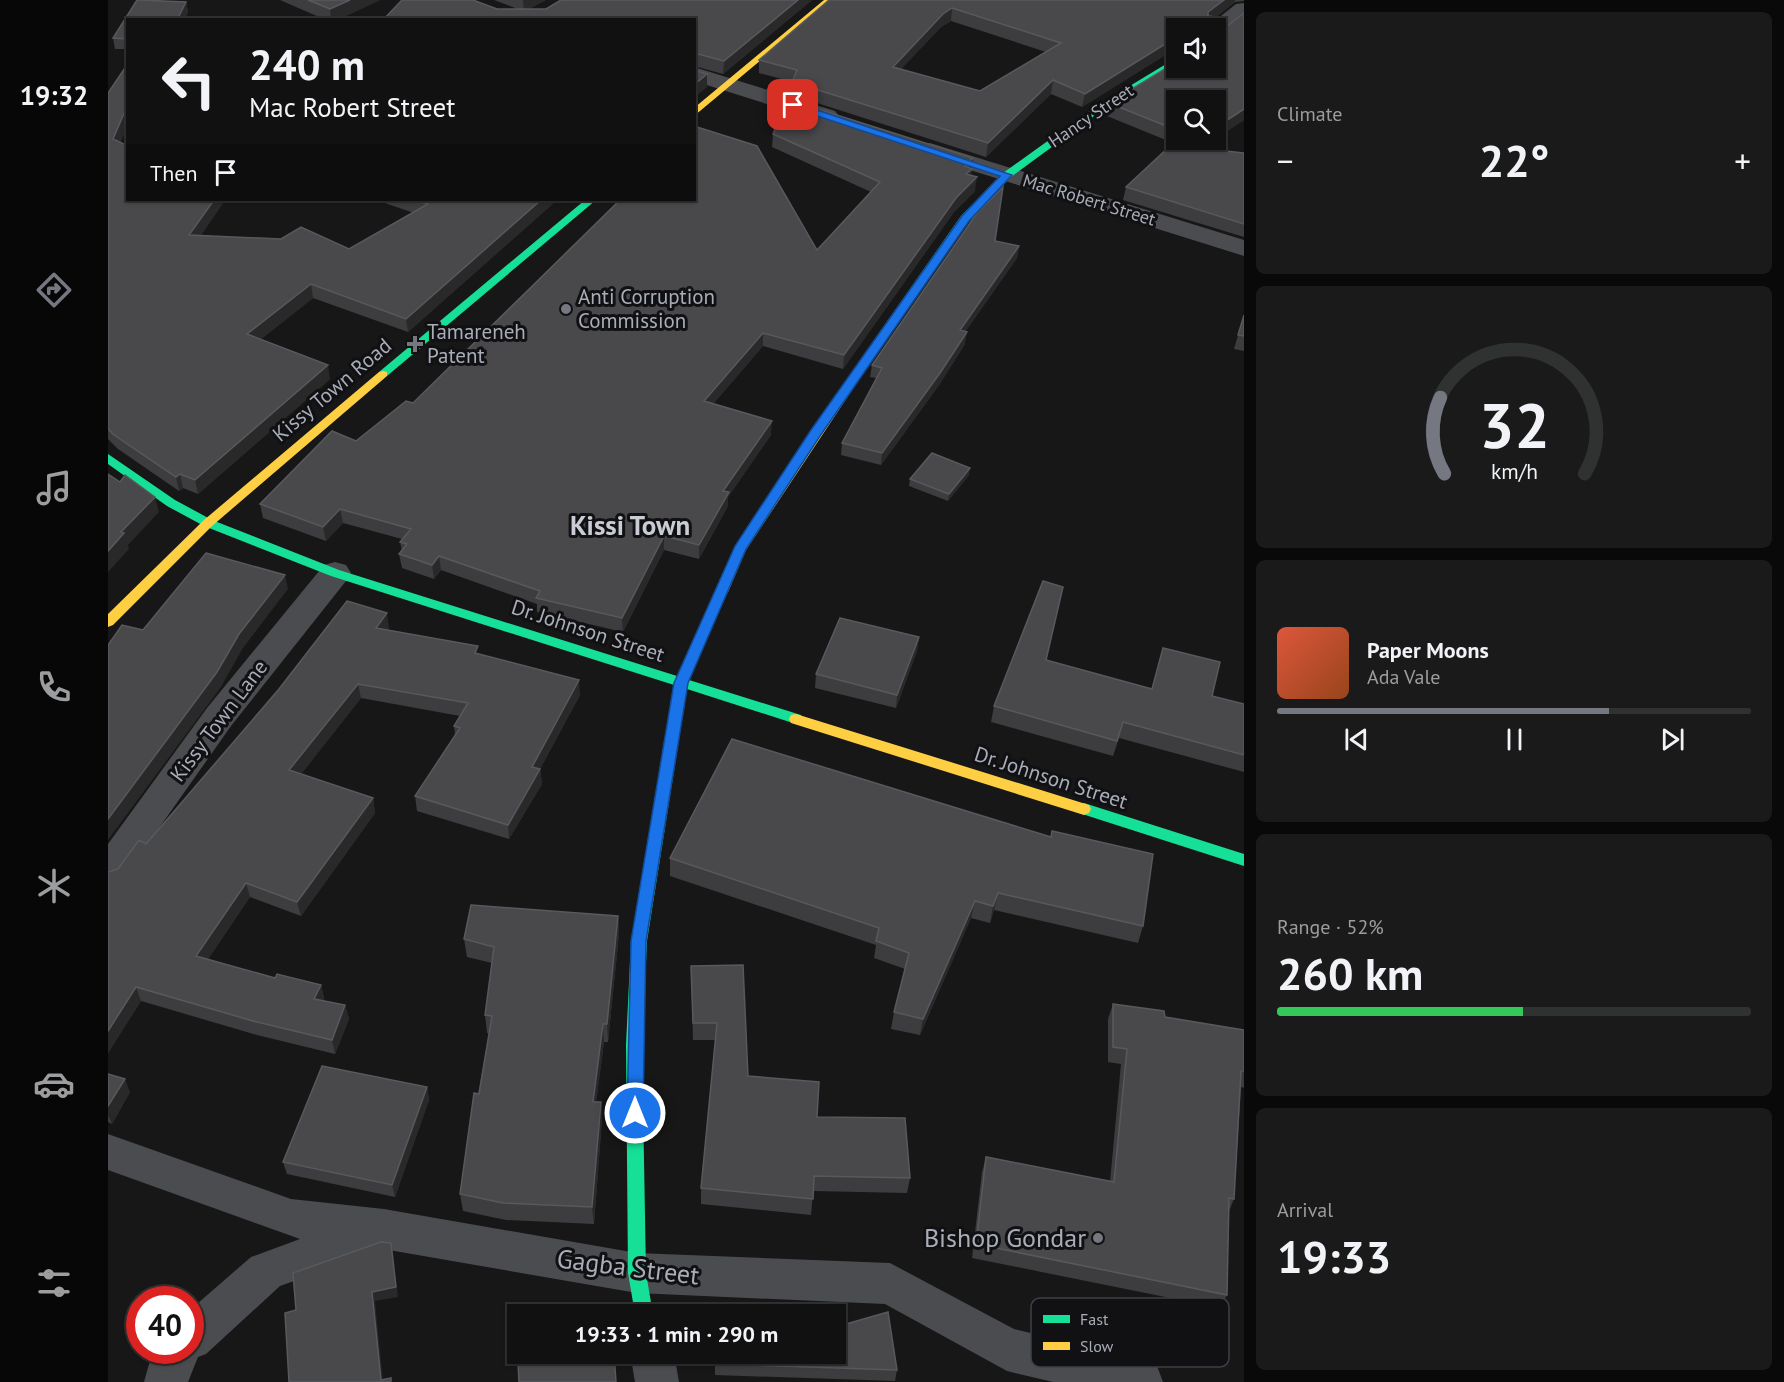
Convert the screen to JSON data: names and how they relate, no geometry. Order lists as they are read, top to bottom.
{
  "streets": {
    "street": [
      "Hancy Street",
      "Mac Robert Street",
      "Kissy Town Road",
      "Dr. Johnson Street",
      "Kissy Town Lane",
      "Gagba Street"
    ]
  },
  "crossings": [
    ["Hancy Street", "Mac Robert Street"],
    ["Hancy Street", "Dr. Johnson Street"],
    ["Hancy Street", "Gagba Street"],
    ["Kissy Town Road", "Dr. Johnson Street"],
    ["Dr. Johnson Street", "Kissy Town Lane"]
  ],
  "districts": ["Kissi Town"],
  "places": {
    "other": ["Anti Corruption Commission", "Bishop Gondar"],
    "health": ["Tamareneh Patent"]
  },
  "legend": ["Fast", "Slow"],
  "page": {
    "tabs": "19:32",
    "tile": [
      "Climate",
      ["Range · 52%", "260 km"],
      ["Arrival", "19:33"]
    ],
    "turn": ["240 m", "Mac Robert Street"],
    "heat": ["−", "22°", "+"],
    "then": "Then",
    "song": ["Paper Moons", "Ada Vale"],
    "limit": "40",
    "trip": "19:33 · 1 min · 290 m",
    "gauge": ["32", "km/h"]
  }
}
